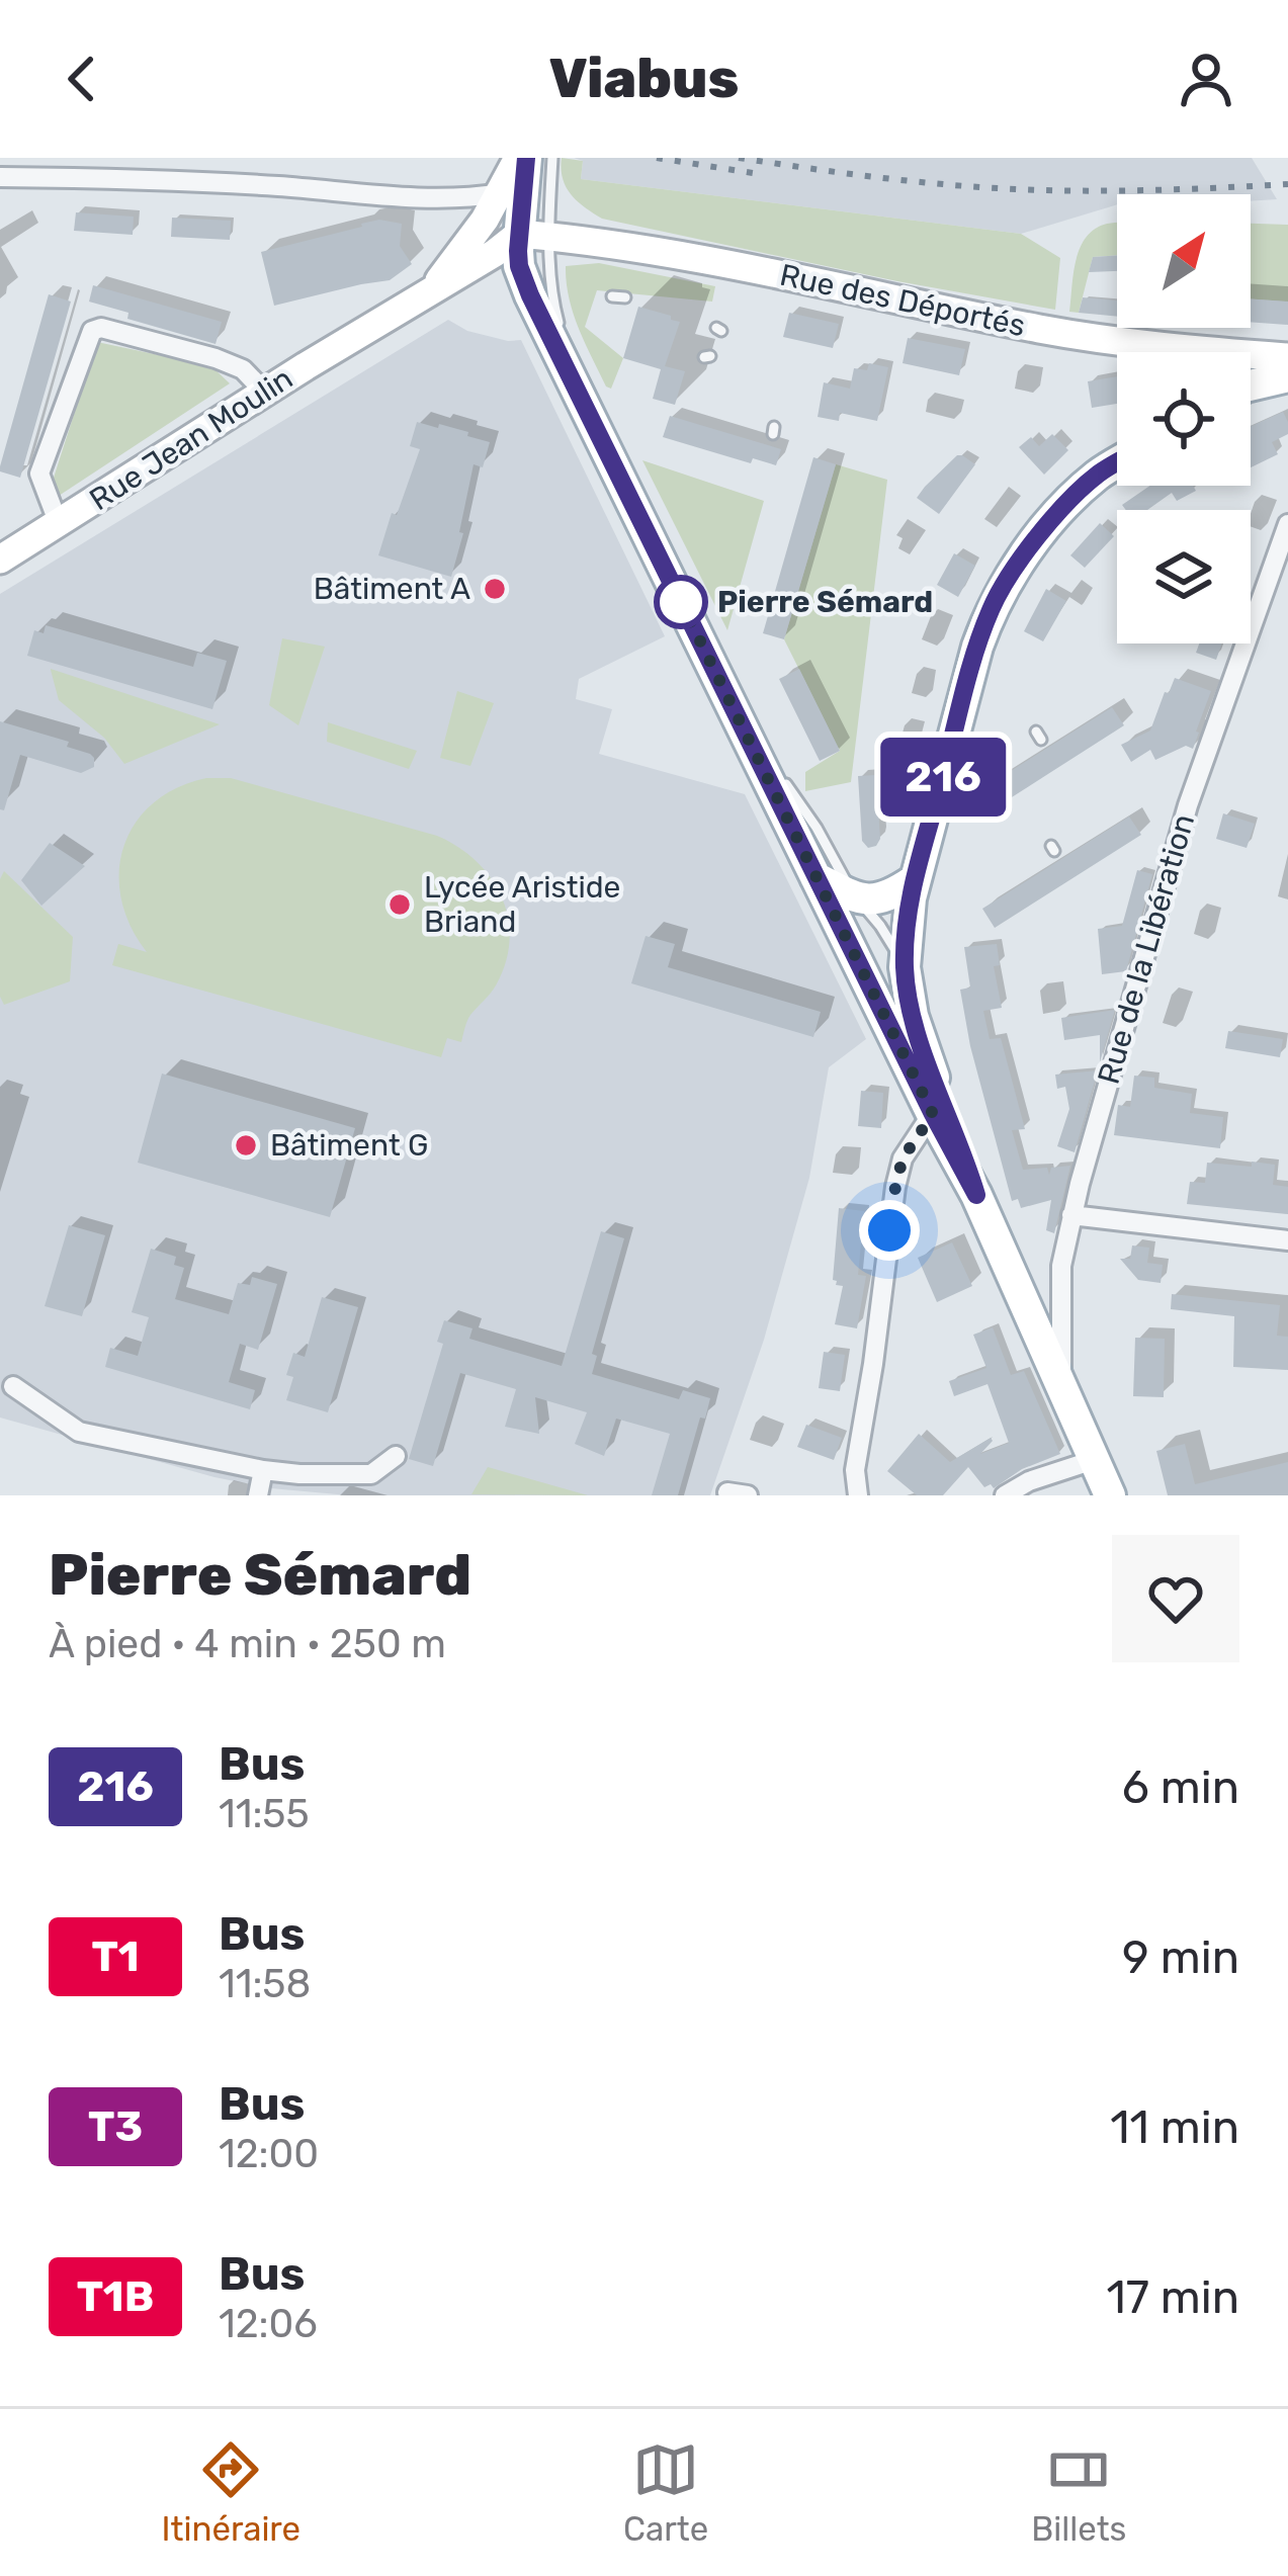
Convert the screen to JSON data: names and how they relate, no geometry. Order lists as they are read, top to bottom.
{
  "streets": {
    "main road": ["Rue des Déportés", "Rue Jean Moulin"],
    "street": ["Rue de la Libération"]
  },
  "crossings": [
    ["Rue des Déportés", "Rue Jean Moulin"]
  ],
  "places": [
    "Bâtiment A",
    "Pierre Sémard",
    "Lycée Aristide Briand",
    "Bâtiment G"
  ],
  "lines": ["bus line 216"],
  "north": "top right",
  "page": {
    "header": "Viabus",
    "on_map": "216",
    "heading": ["Pierre Sémard", "À pied · 4 min · 250 m"],
    "list": [
      {
        "mark": "216",
        "name": "Bus",
        "note": "11:55",
        "value": "6 min"
      },
      {
        "mark": "T1",
        "name": "Bus",
        "note": "11:58",
        "value": "9 min"
      },
      {
        "mark": "T3",
        "name": "Bus",
        "note": "12:00",
        "value": "11 min"
      },
      {
        "mark": "T1B",
        "name": "Bus",
        "note": "12:06",
        "value": "17 min"
      }
    ],
    "tabs": ["Itinéraire", "Carte", "Billets"]
  }
}
